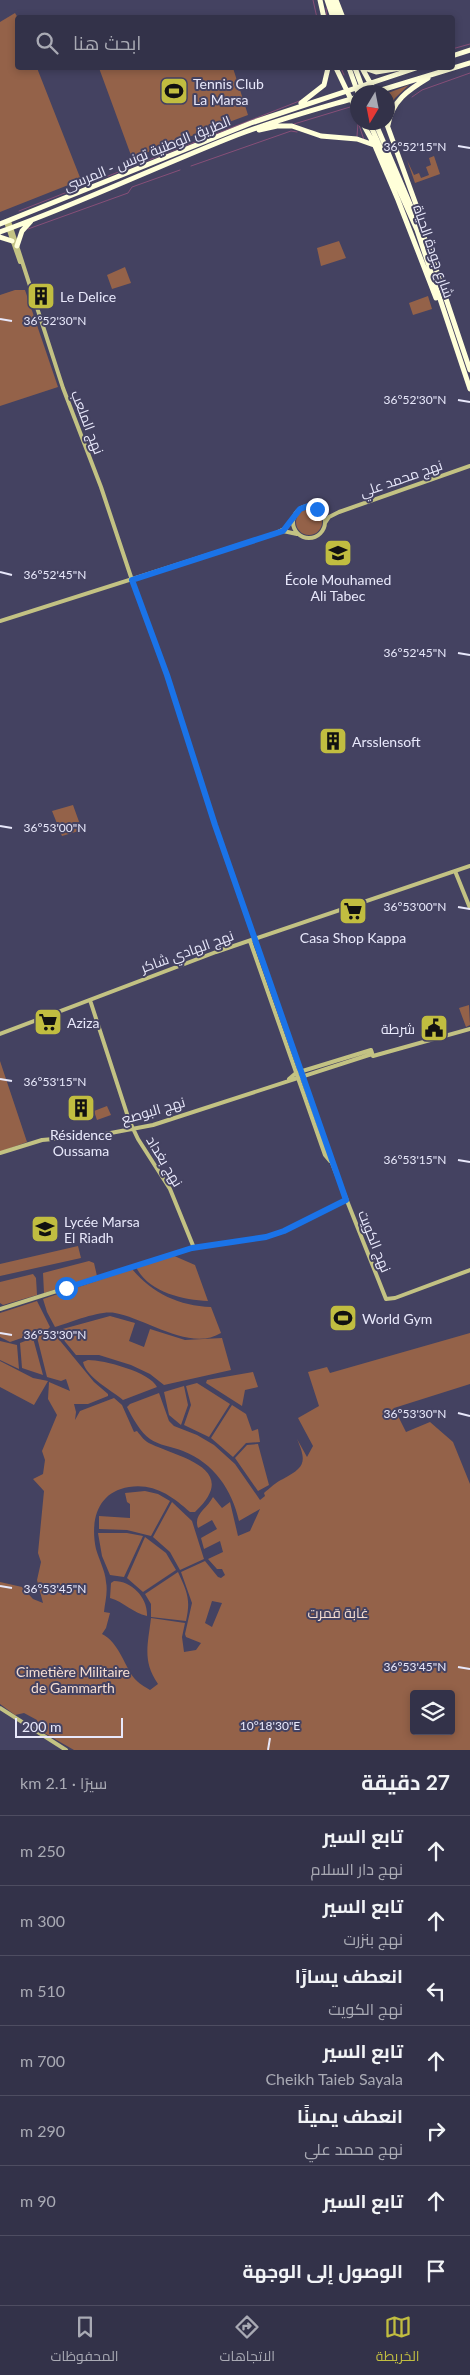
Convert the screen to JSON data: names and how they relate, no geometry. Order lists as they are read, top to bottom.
{
  "streets": {
    "highway": ["الطريق الوطنية تونس - المرسى", "شارع جودة الحياة"],
    "street": [
      "نهج الملعب",
      "نهج محمد علي",
      "نهج الهادي شاكر",
      "نهج البوصع",
      "نهج بغداد",
      "نهج الكويت"
    ]
  },
  "crossings": [
    ["الطريق الوطنية تونس - المرسى", "نهج الملعب"],
    ["نهج الملعب", "نهج الهادي شاكر"],
    ["نهج الملعب", "نهج الكويت"],
    ["نهج الهادي شاكر", "نهج بغداد"],
    ["نهج الهادي شاكر", "نهج الكويت"],
    ["نهج البوصع", "نهج بغداد"],
    ["نهج البوصع", "نهج الكويت"]
  ],
  "parks": ["غابة قمرت", "Cimetière Militaire de Gammarth"],
  "places": {
    "sports": ["Tennis Club La Marsa", "World Gym"],
    "building": ["Le Delice", "Arsslensoft", "Résidence Oussama"],
    "school or university": ["École Mouhamed Ali Tabec", "Lycée Marsa El Riadh"],
    "supermarket": ["Casa Shop Kappa", "Aziza"],
    "public building": ["شرطة"]
  },
  "scale_bar": "200 m",
  "north": "bottom",
  "page": {
    "search": "ابحث هنا",
    "scale": "200 m",
    "heading": ["27 دقيقة", "سيرًا · 2.1 km"],
    "list": [
      ["تابع السير", "نهج دار السلام", "250 m"],
      ["تابع السير", "نهج بنزرت", "300 m"],
      ["انعطف يسارًا", "نهج الكويت", "510 m"],
      ["تابع السير", "Cheikh Taieb Sayala", "700 m"],
      ["انعطف يمينًا", "نهج محمد علي", "290 m"],
      ["تابع السير", "90 m"],
      "الوصول إلى الوجهة"
    ],
    "nav": ["الخريطة", "الاتجاهات", "المحفوظات"]
  },
  "coordinates": [
    "36°52'15\"N",
    "36°52'30\"N",
    "36°52'45\"N",
    "36°53'00\"N",
    "36°53'15\"N",
    "36°53'30\"N",
    "36°53'45\"N",
    "10°18'30\"E"
  ]
}
